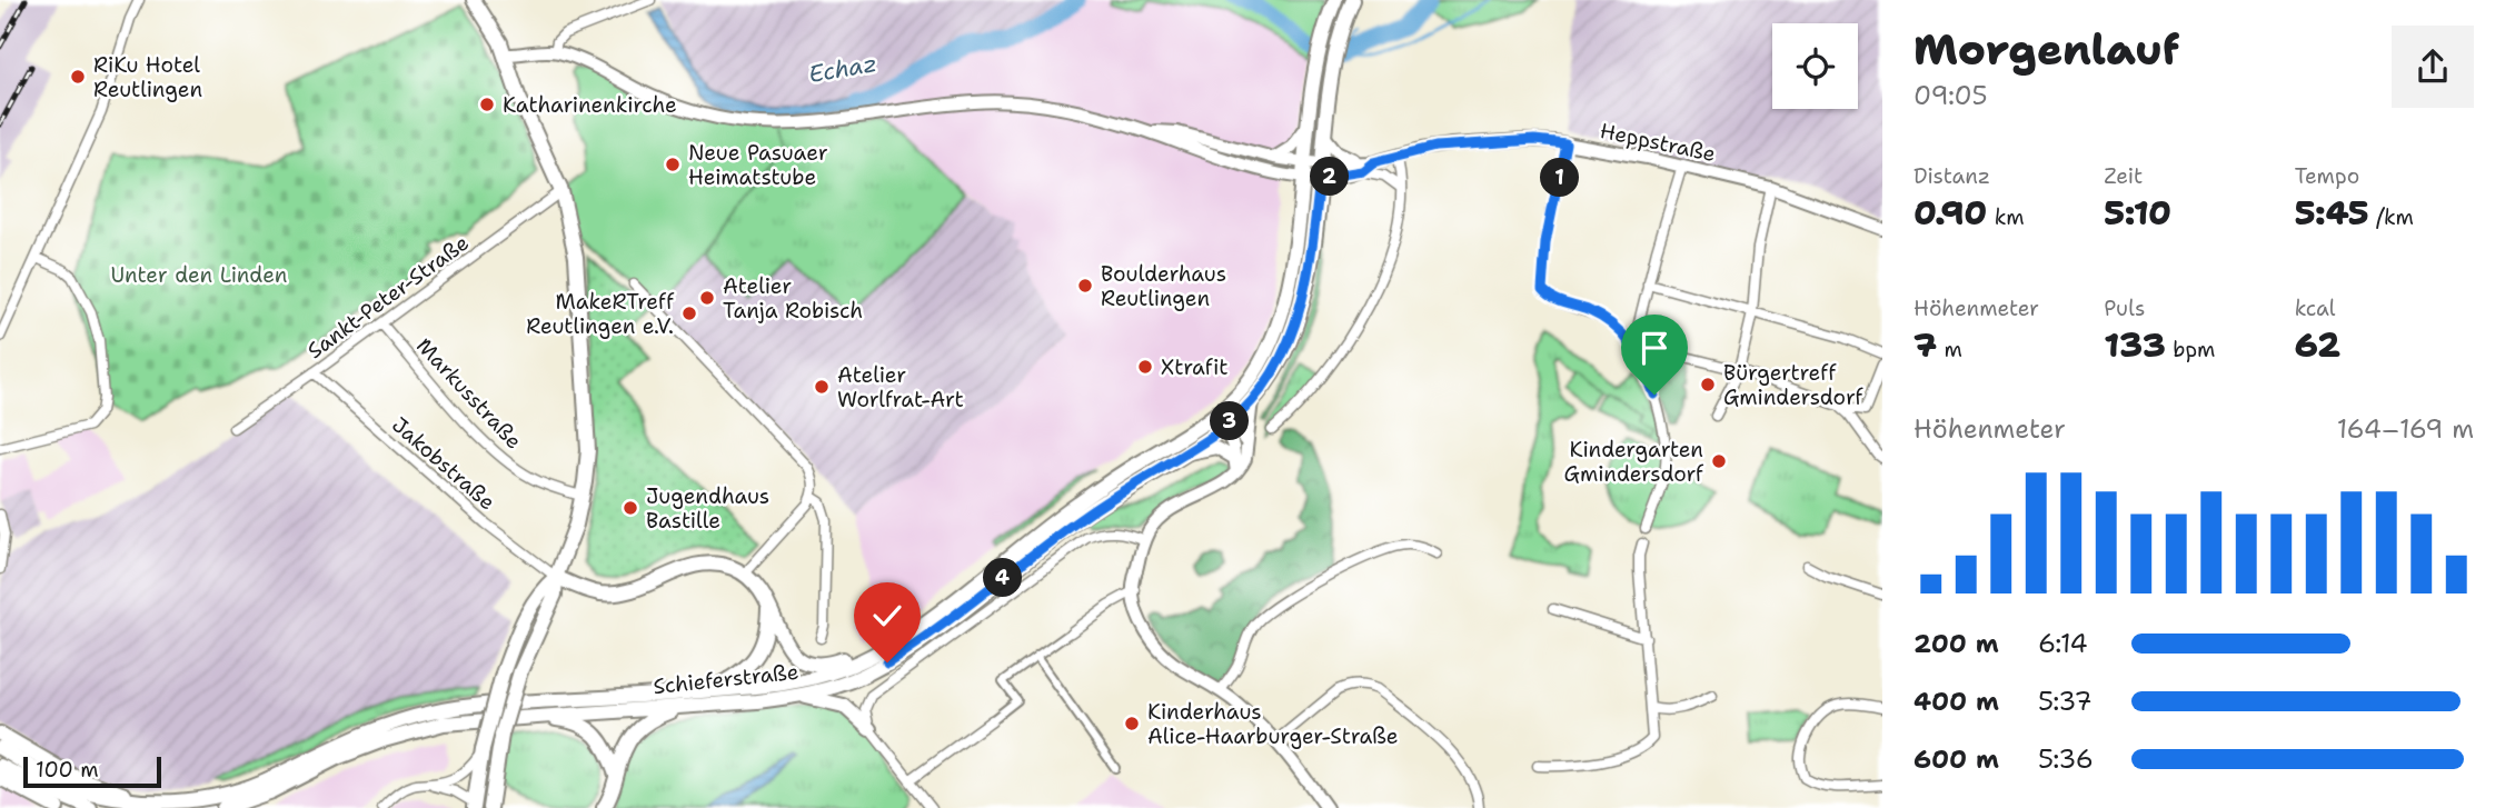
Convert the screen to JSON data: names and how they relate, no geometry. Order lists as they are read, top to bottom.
{
  "streets": {
    "main road": ["Schieferstraße"],
    "street": [
      "Heppstraße",
      "Sankt-Peter-Straße",
      "Markusstraße",
      "Jakobstraße"
    ]
  },
  "crossings": [
    ["Heppstraße", "Schieferstraße"],
    ["Sankt-Peter-Straße", "Markusstraße"],
    ["Sankt-Peter-Straße", "Jakobstraße"]
  ],
  "water": ["Echaz"],
  "parks": ["Unter den Linden"],
  "places": [
    "RiKu Hotel Reutlingen",
    "Katharinenkirche",
    "Neue Pasuaer Heimatstube",
    "Boulderhaus Reutlingen",
    "Atelier Tanja Robisch",
    "MakeRTreff Reutlingen e.V.",
    "Xtrafit",
    "Bürgertreff Gmindersdorf",
    "Atelier Worlfrat-Art",
    "Kindergarten Gmindersdorf",
    "Jugendhaus Bastille",
    "Kinderhaus Alice-Haarburger-Straße"
  ],
  "scale_bar": "100 m",
  "page": {
    "heading": ["Morgenlauf", "09:05"],
    "stats": [
      ["Distanz", "0.90 km"],
      ["Zeit", "5:10"],
      ["Tempo", "5:45 /km"],
      ["Höhenmeter", "7 m"],
      ["Puls", "133 bpm"],
      ["kcal", "62"]
    ],
    "pins": [
      "2",
      "1",
      "3",
      "4"
    ],
    "chart": ["Höhenmeter", "164–169 m"],
    "list": [
      {
        "name": "200 m",
        "note": "6:14"
      },
      {
        "name": "400 m",
        "note": "5:37"
      },
      {
        "name": "600 m",
        "note": "5:36"
      }
    ],
    "scale": "100 m"
  }
}
